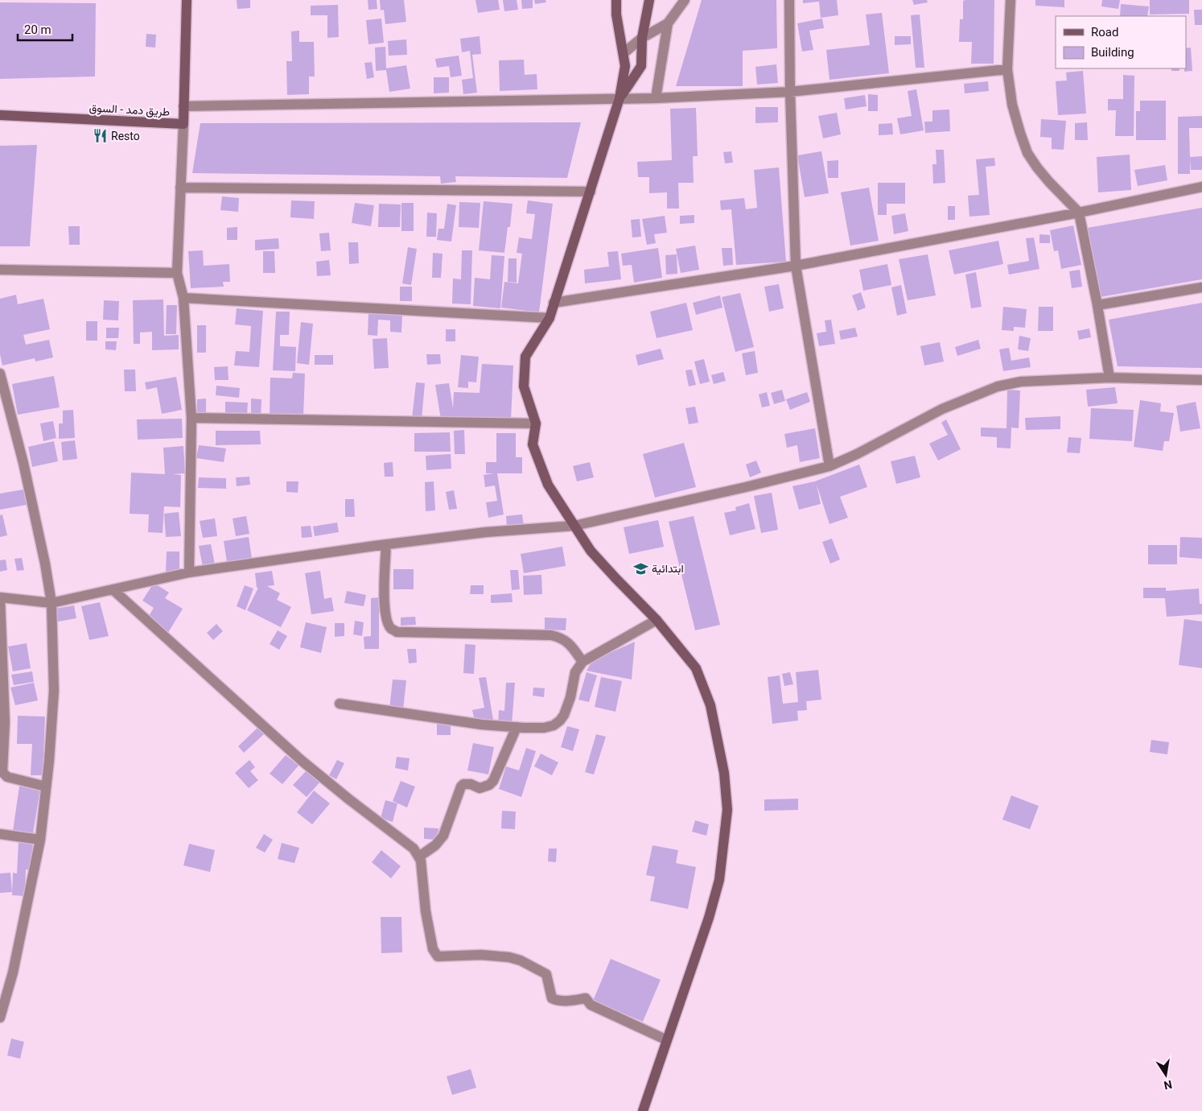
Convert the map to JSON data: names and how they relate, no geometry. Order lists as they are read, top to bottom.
{
  "streets": {
    "street": ["طريق دمد - السوق"]
  },
  "places": {
    "restaurant": ["Resto"],
    "school or university": ["ابتدائية"]
  },
  "legend": ["Road", "Building"],
  "scale_bar": "20 m",
  "north": "bottom"
}
